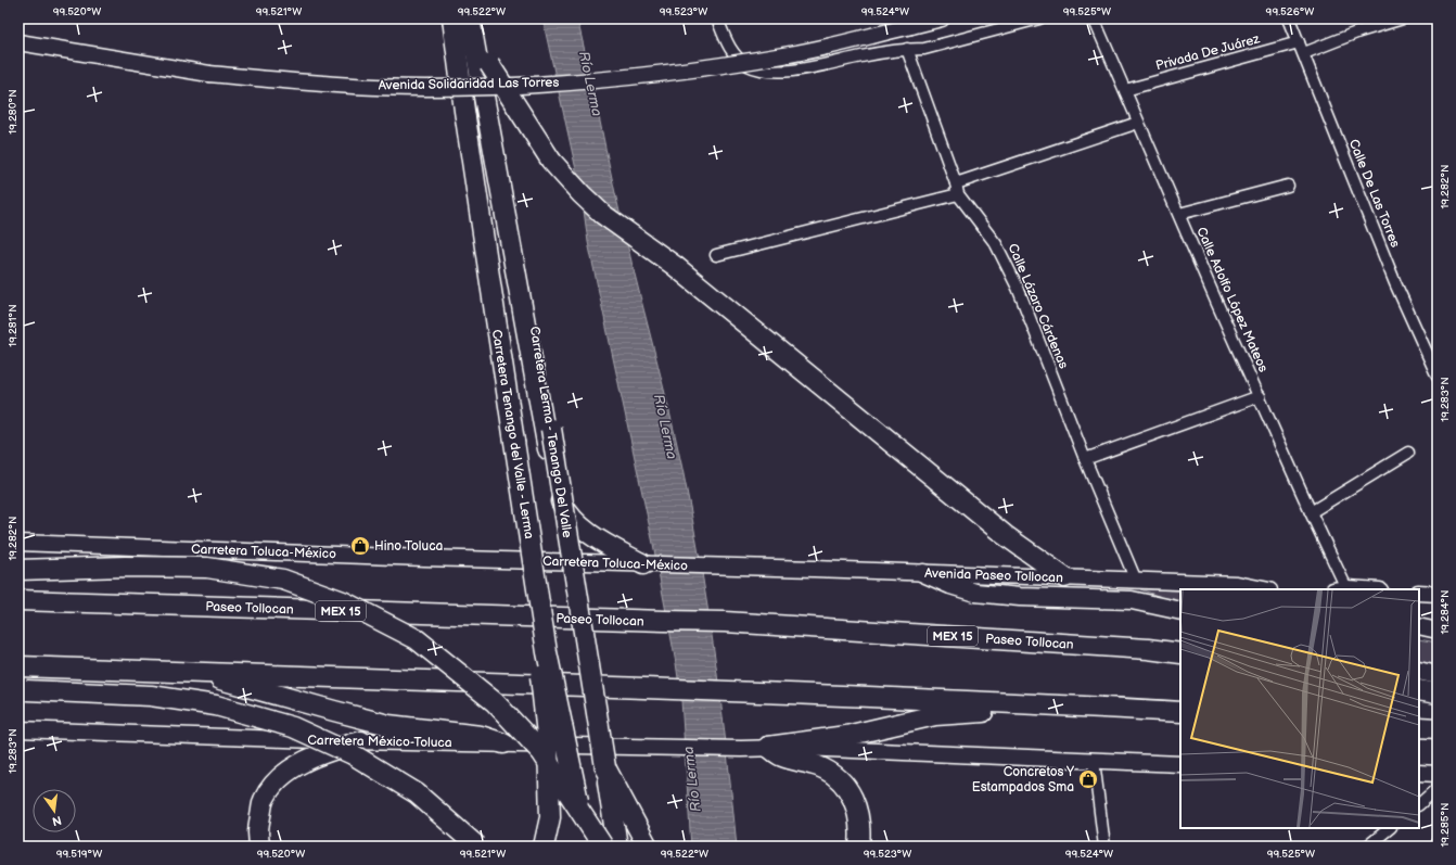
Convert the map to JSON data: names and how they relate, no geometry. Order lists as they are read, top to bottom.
{
  "streets": {
    "highway": [
      "Carretera Lerma - Tenango Del Valle",
      "Carretera Tenango del Valle - Lerma",
      "Paseo Tollocan",
      "MEX 15"
    ],
    "main road": [
      "Avenida Solidaridad Las Torres",
      "Carretera Toluca-México",
      "Avenida Paseo Tollocan",
      "Carretera México-Toluca"
    ],
    "street": [
      "Privada De Juárez",
      "Calle De Las Torres",
      "Calle Adolfo López Mateos",
      "Calle Lázaro Cárdenas"
    ]
  },
  "crossings": [
    ["Privada De Juárez", "Calle De Las Torres"],
    ["Privada De Juárez", "Calle Adolfo López Mateos"],
    ["Calle Lázaro Cárdenas", "Avenida Paseo Tollocan"],
    ["Carretera Toluca-México", "Avenida Paseo Tollocan"]
  ],
  "water": ["Río Lerma"],
  "places": {
    "shop": ["Hino Toluca", "Concretos Y Estampados Sma"]
  },
  "north": "bottom",
  "coordinates": [
    "99.520°W",
    "99.521°W",
    "99.522°W",
    "99.523°W",
    "99.524°W",
    "99.525°W",
    "99.526°W",
    "19.280°N",
    "19.282°N",
    "19.281°N",
    "19.283°N",
    "19.284°N",
    "19.285°N",
    "99.519°W"
  ]
}
